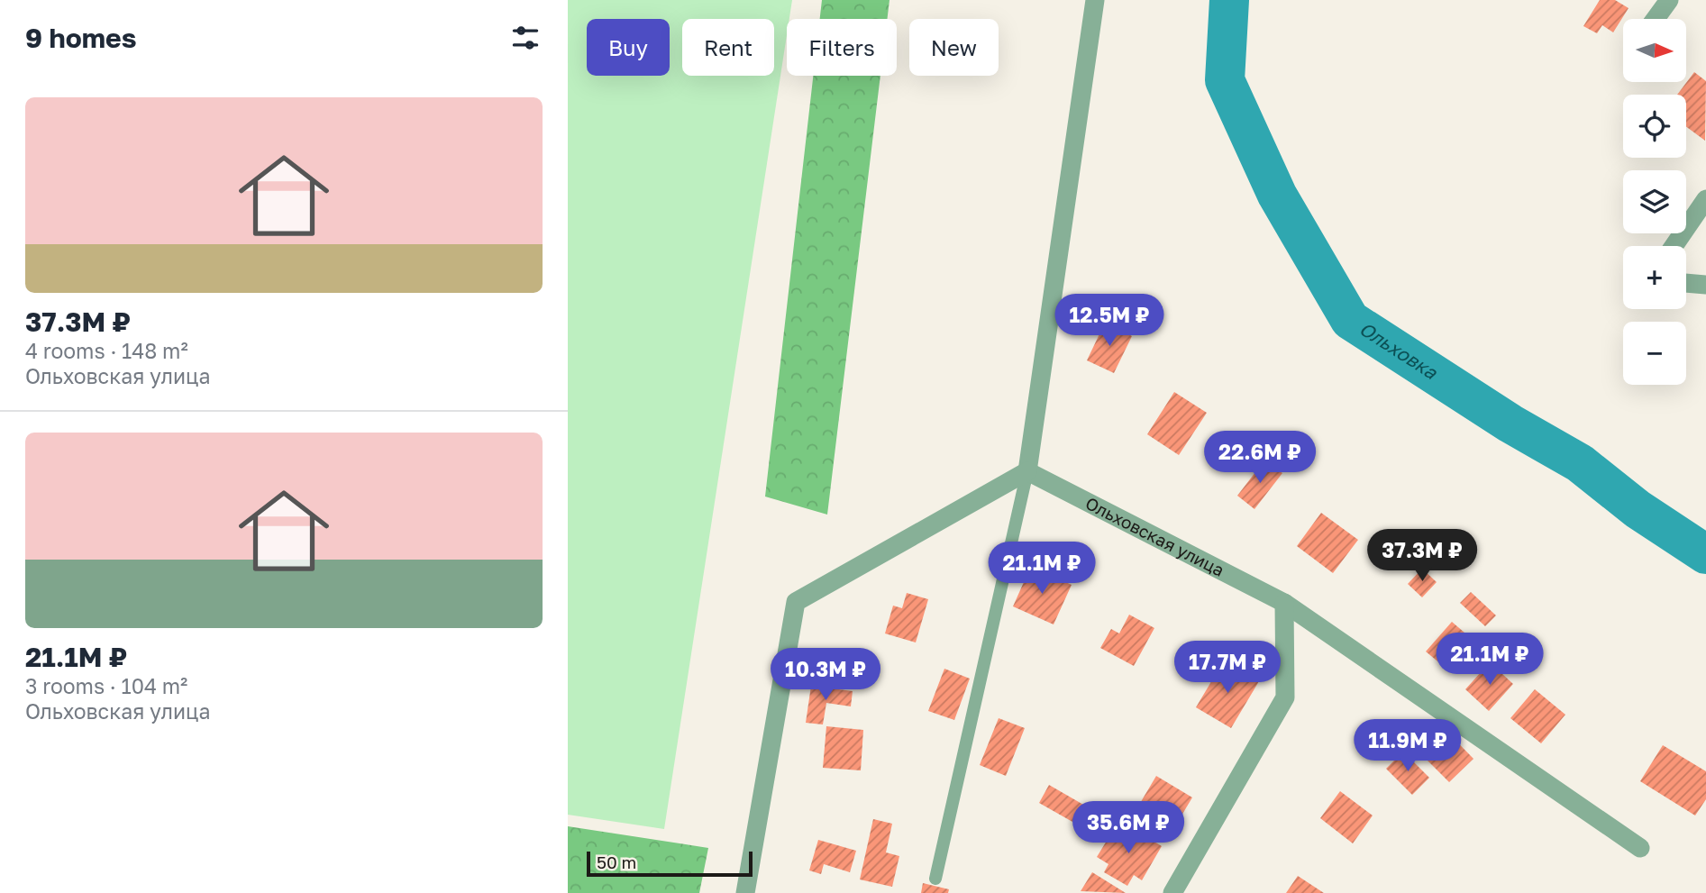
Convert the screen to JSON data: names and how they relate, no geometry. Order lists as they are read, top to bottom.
{
  "streets": {
    "street": ["Ольховская улица"]
  },
  "water": ["Ольховка"],
  "scale_bar": "50 m",
  "north": "right",
  "page": {
    "heading": "9 homes",
    "map_buttons": ["+", "−"],
    "chip": [
      "Buy",
      "Rent",
      "Filters",
      "New"
    ],
    "list": [
      {
        "name": "37.3M ₽",
        "note": "4 rooms · 148 m² · Ольховская улица"
      },
      {
        "name": "21.1M ₽",
        "note": "3 rooms · 104 m² · Ольховская улица"
      }
    ],
    "price": [
      "12.5M ₽",
      "22.6M ₽",
      "37.3M ₽",
      "21.1M ₽",
      "21.1M ₽",
      "17.7M ₽",
      "10.3M ₽",
      "11.9M ₽",
      "35.6M ₽"
    ],
    "scale": "50 m"
  }
}
